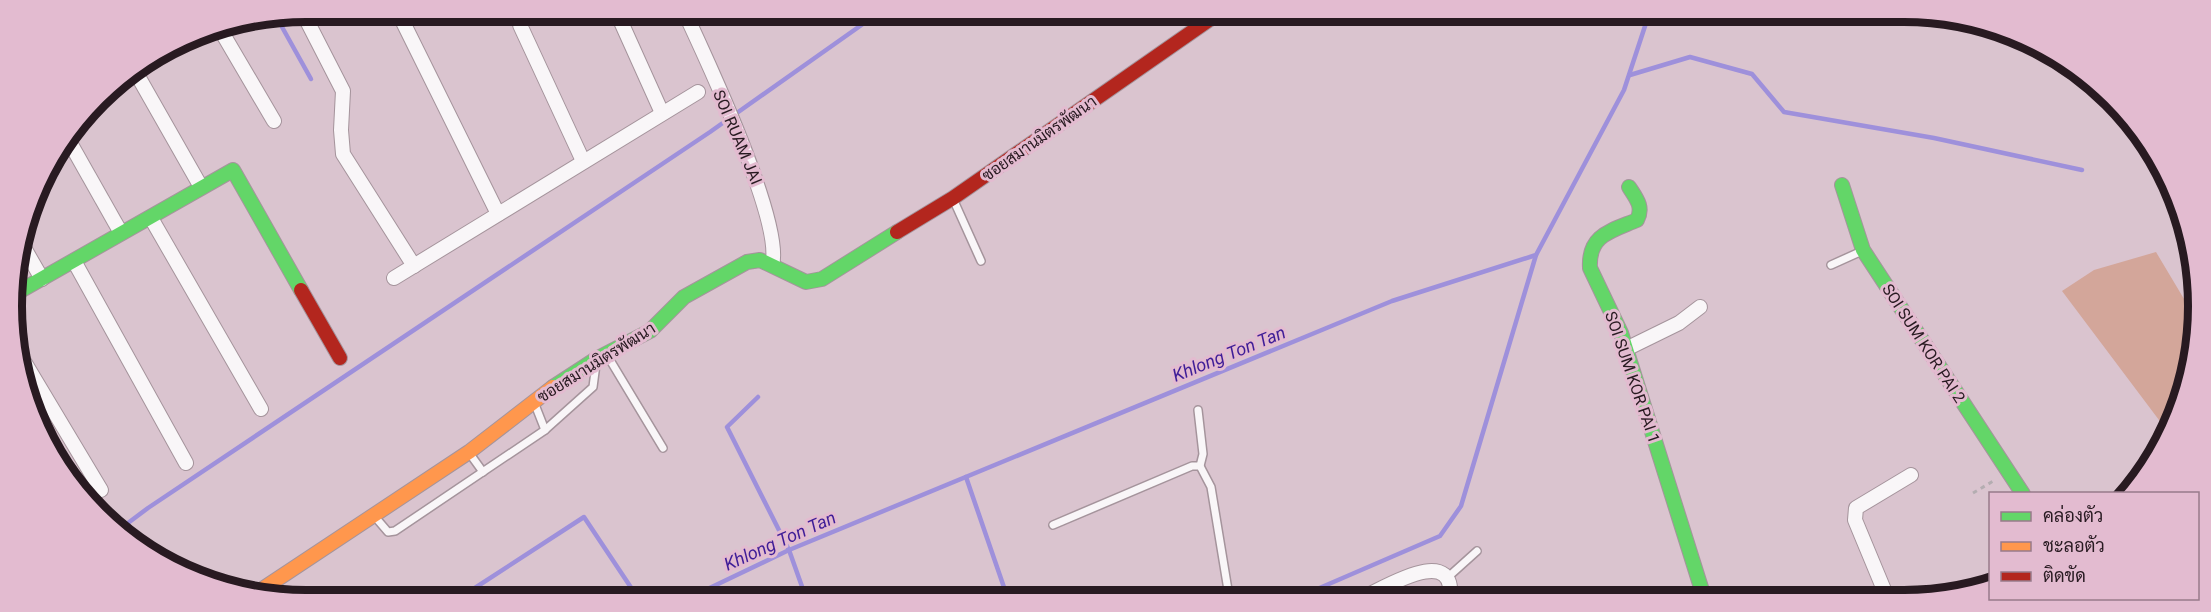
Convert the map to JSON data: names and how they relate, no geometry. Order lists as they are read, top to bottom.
{
  "streets": {
    "street": [
      "SOI RUAM JAI",
      "ซอยสมานมิตรพัฒนา",
      "SOI SUM KOR PAI 2",
      "SOI SUM KOR PAI 1"
    ]
  },
  "crossings": [
    ["SOI RUAM JAI", "ซอยสมานมิตรพัฒนา"]
  ],
  "water": ["Khlong Ton Tan"],
  "legend": ["คล่องตัว", "ชะลอตัว", "ติดขัด"]
}
